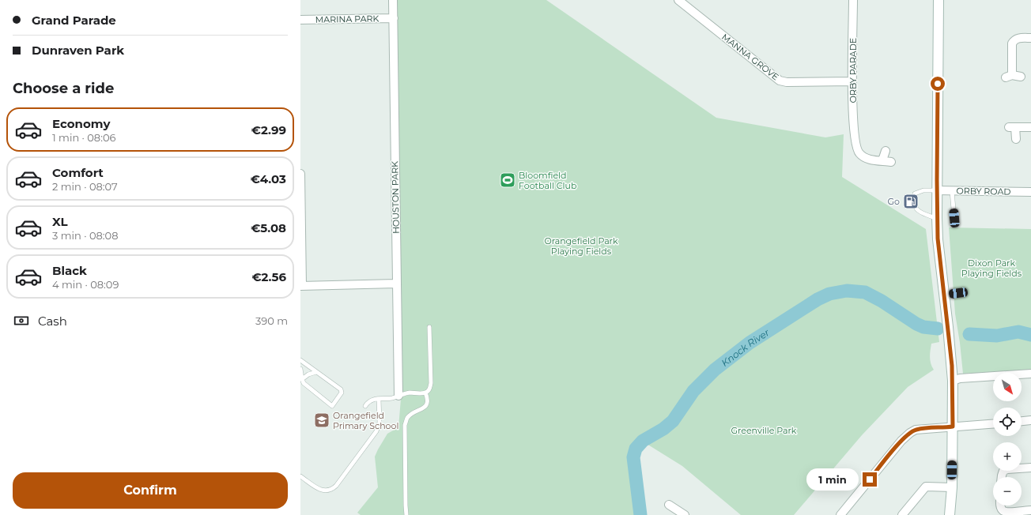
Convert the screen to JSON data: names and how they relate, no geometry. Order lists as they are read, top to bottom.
{
  "streets": {
    "street": [
      "MARINA PARK",
      "MANNA GROVE",
      "ORBY PARADE",
      "ORBY ROAD",
      "HOUSTON PARK"
    ]
  },
  "crossings": [
    ["MARINA PARK", "HOUSTON PARK"],
    ["MANNA GROVE", "ORBY PARADE"]
  ],
  "water": ["Knock River"],
  "parks": ["Orangefield Park Playing Fields", "Dixon Park Playing Fields", "Greenville Park"],
  "places": {
    "sports": ["Bloomfield Football Club"],
    "fuel station": ["Go"],
    "school or university": ["Orangefield Primary School"]
  },
  "north": "bottom right",
  "page": {
    "banner": ["Grand Parade", "Dunraven Park"],
    "heading": "Choose a ride",
    "list": [
      {
        "name": "Economy",
        "note": "1 min · 08:06",
        "value": "€2.99"
      },
      {
        "name": "Comfort",
        "note": "2 min · 08:07",
        "value": "€4.03"
      },
      {
        "name": "XL",
        "note": "3 min · 08:08",
        "value": "€5.08"
      },
      {
        "name": "Black",
        "note": "4 min · 08:09",
        "value": "€2.56"
      }
    ],
    "pay": ["Cash", "390 m"],
    "map_buttons": ["+", "−"],
    "buttons": "Confirm",
    "bubble": "1 min"
  }
}
